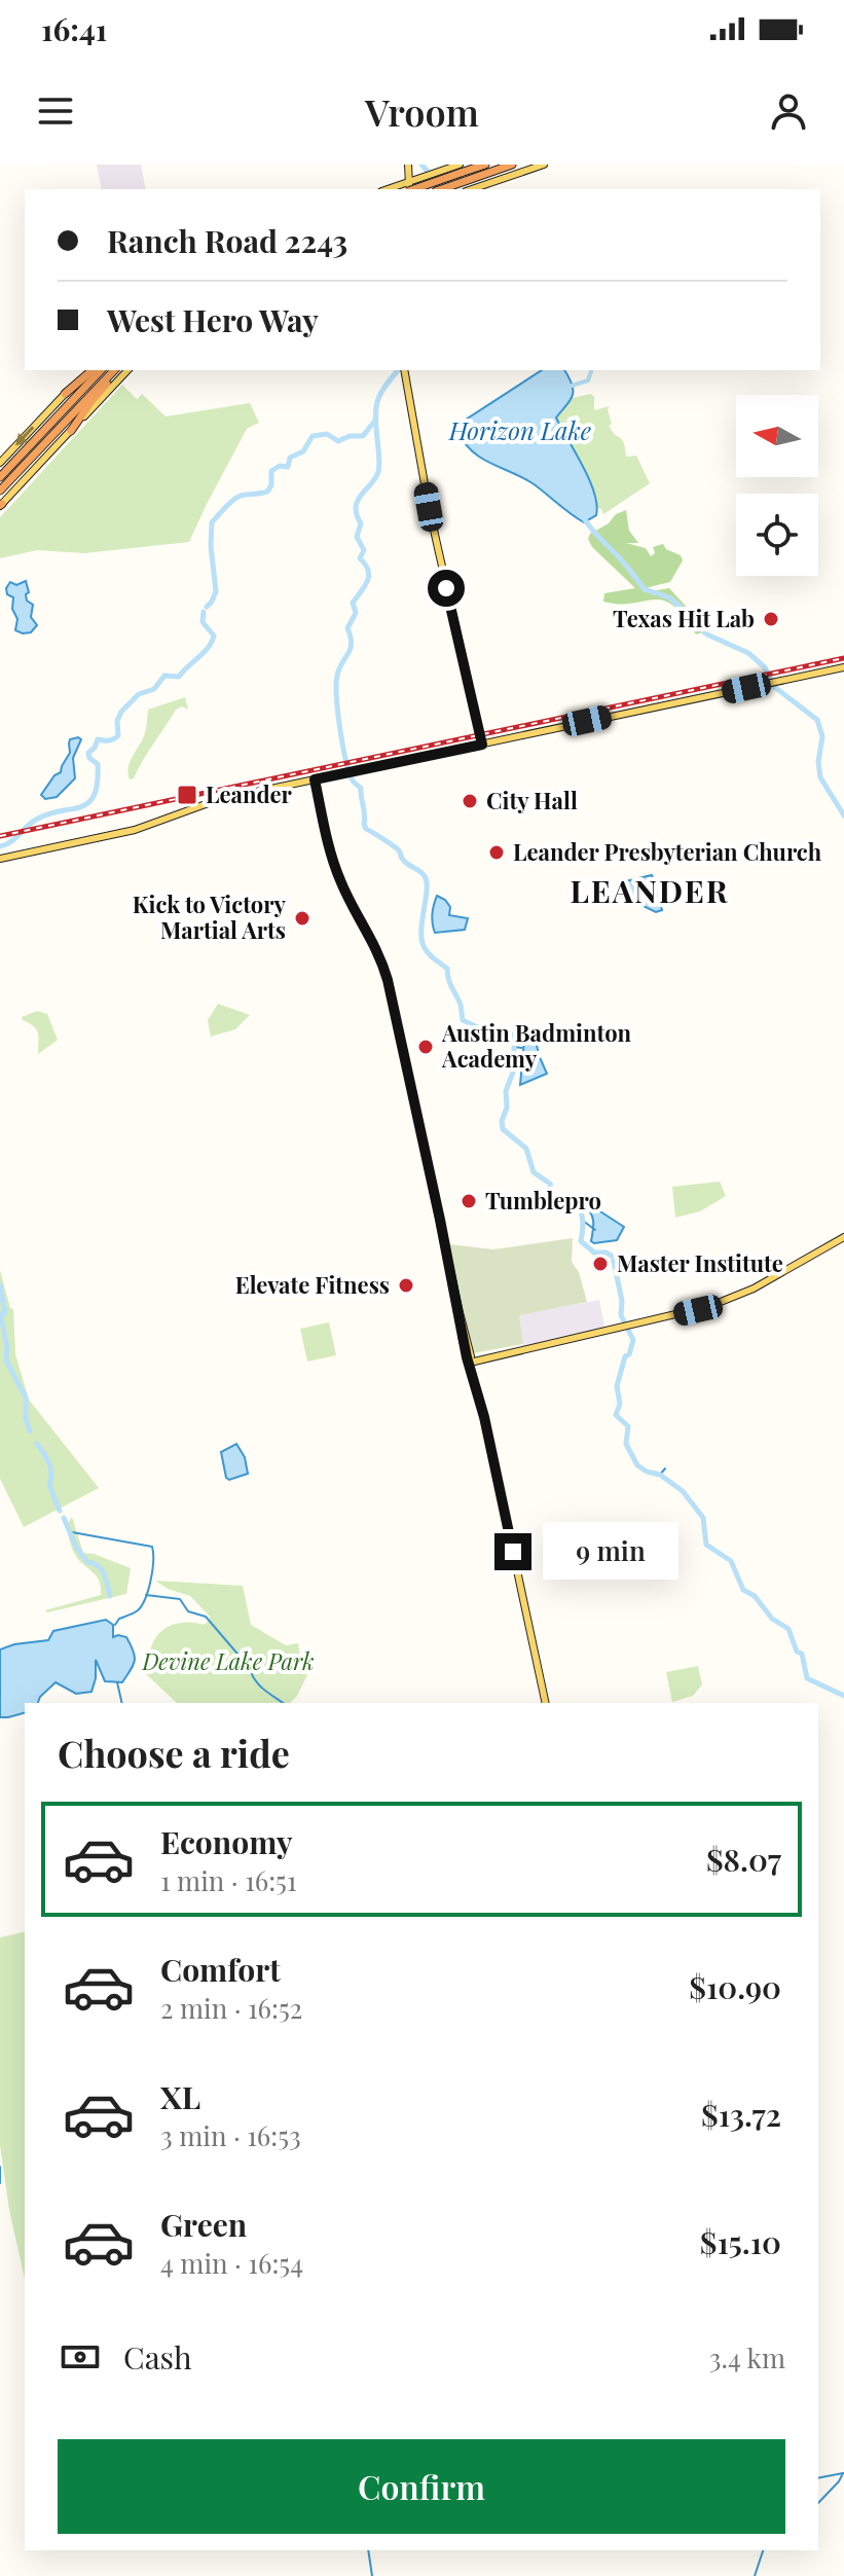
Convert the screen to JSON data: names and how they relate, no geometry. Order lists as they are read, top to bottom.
{
  "districts": ["LEANDER"],
  "water": ["Horizon Lake"],
  "parks": ["Devine Lake Park"],
  "places": {
    "other": [
      "Texas Hit Lab",
      "City Hall",
      "Leander Presbyterian Church",
      "Kick to Victory Martial Arts",
      "Austin Badminton Academy",
      "Tumblepro",
      "Master Institute",
      "Elevate Fitness"
    ],
    "transit": ["Leander"]
  },
  "north": "left",
  "page": {
    "status": "16:41",
    "header": "Vroom",
    "banner": ["Ranch Road 2243", "West Hero Way"],
    "bubble": "9 min",
    "heading": "Choose a ride",
    "list": [
      {
        "name": "Economy",
        "note": "1 min · 16:51",
        "value": "$8.07"
      },
      {
        "name": "Comfort",
        "note": "2 min · 16:52",
        "value": "$10.90"
      },
      {
        "name": "XL",
        "note": "3 min · 16:53",
        "value": "$13.72"
      },
      {
        "name": "Green",
        "note": "4 min · 16:54",
        "value": "$15.10"
      }
    ],
    "pay": ["Cash", "3.4 km"],
    "buttons": "Confirm"
  }
}
